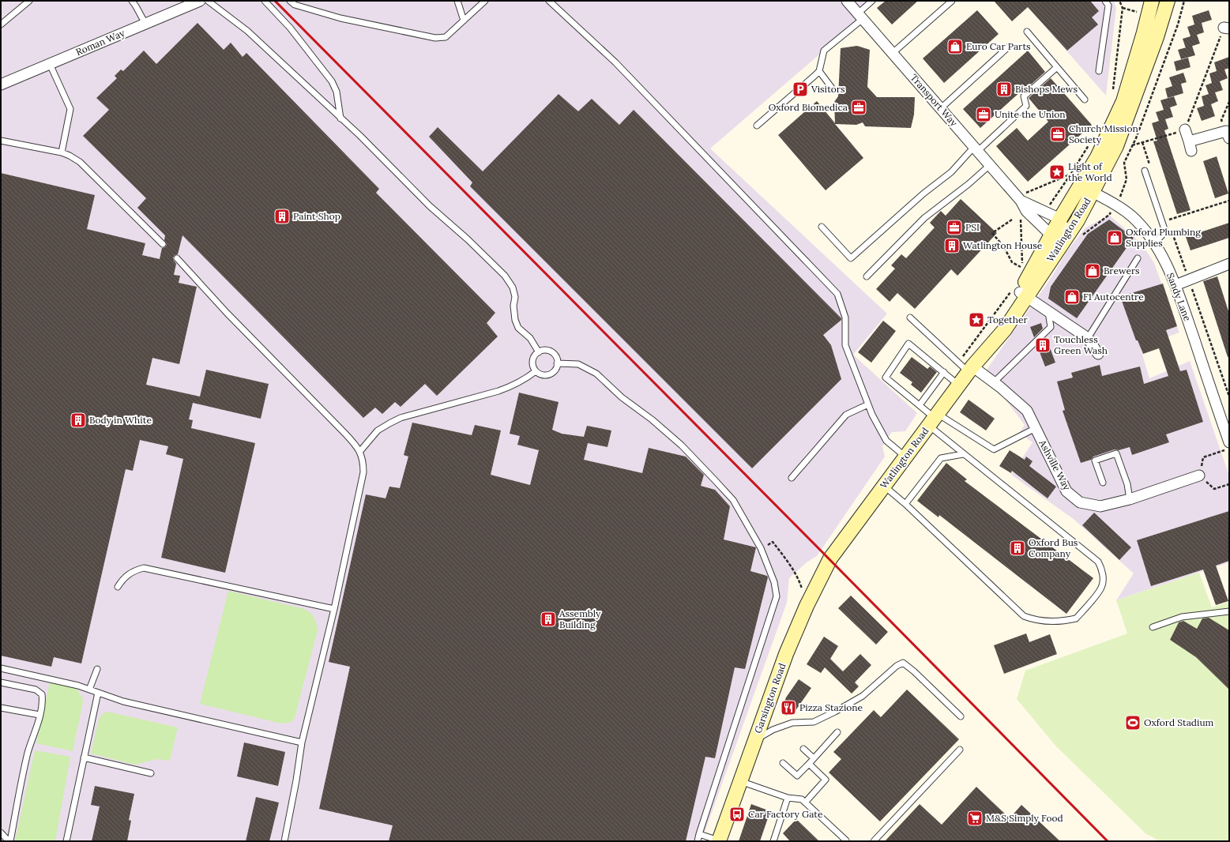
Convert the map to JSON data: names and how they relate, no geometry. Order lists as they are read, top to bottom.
{
  "streets": {
    "main road": ["Watlington Road", "Garsington Road"],
    "street": [
      "Roman Way",
      "Transport Way",
      "Sandy Lane",
      "Ashville Way"
    ]
  },
  "crossings": [
    ["Transport Way", "Watlington Road"],
    ["Watlington Road", "Sandy Lane"],
    ["Watlington Road", "Ashville Way"],
    ["Watlington Road", "Garsington Road"]
  ],
  "places": {
    "shop": [
      "Euro Car Parts",
      "Oxford Plumbing Supplies",
      "Brewers",
      "F1 Autocentre"
    ],
    "parking": ["Visitors"],
    "building": [
      "Bishops Mews",
      "Paint Shop",
      "Watlington House",
      "Touchless Green Wash",
      "Body in White",
      "Oxford Bus Company",
      "Assembly Building"
    ],
    "office": [
      "Oxford Biomedica",
      "Unite the Union",
      "Church Mission Society",
      "PSI"
    ],
    "place": ["Light of the World", "Together"],
    "restaurant": ["Pizza Stazione"],
    "sports": ["Oxford Stadium"],
    "bus stop": ["Car Factory Gate"],
    "supermarket": ["M&S Simply Food"]
  }
}
